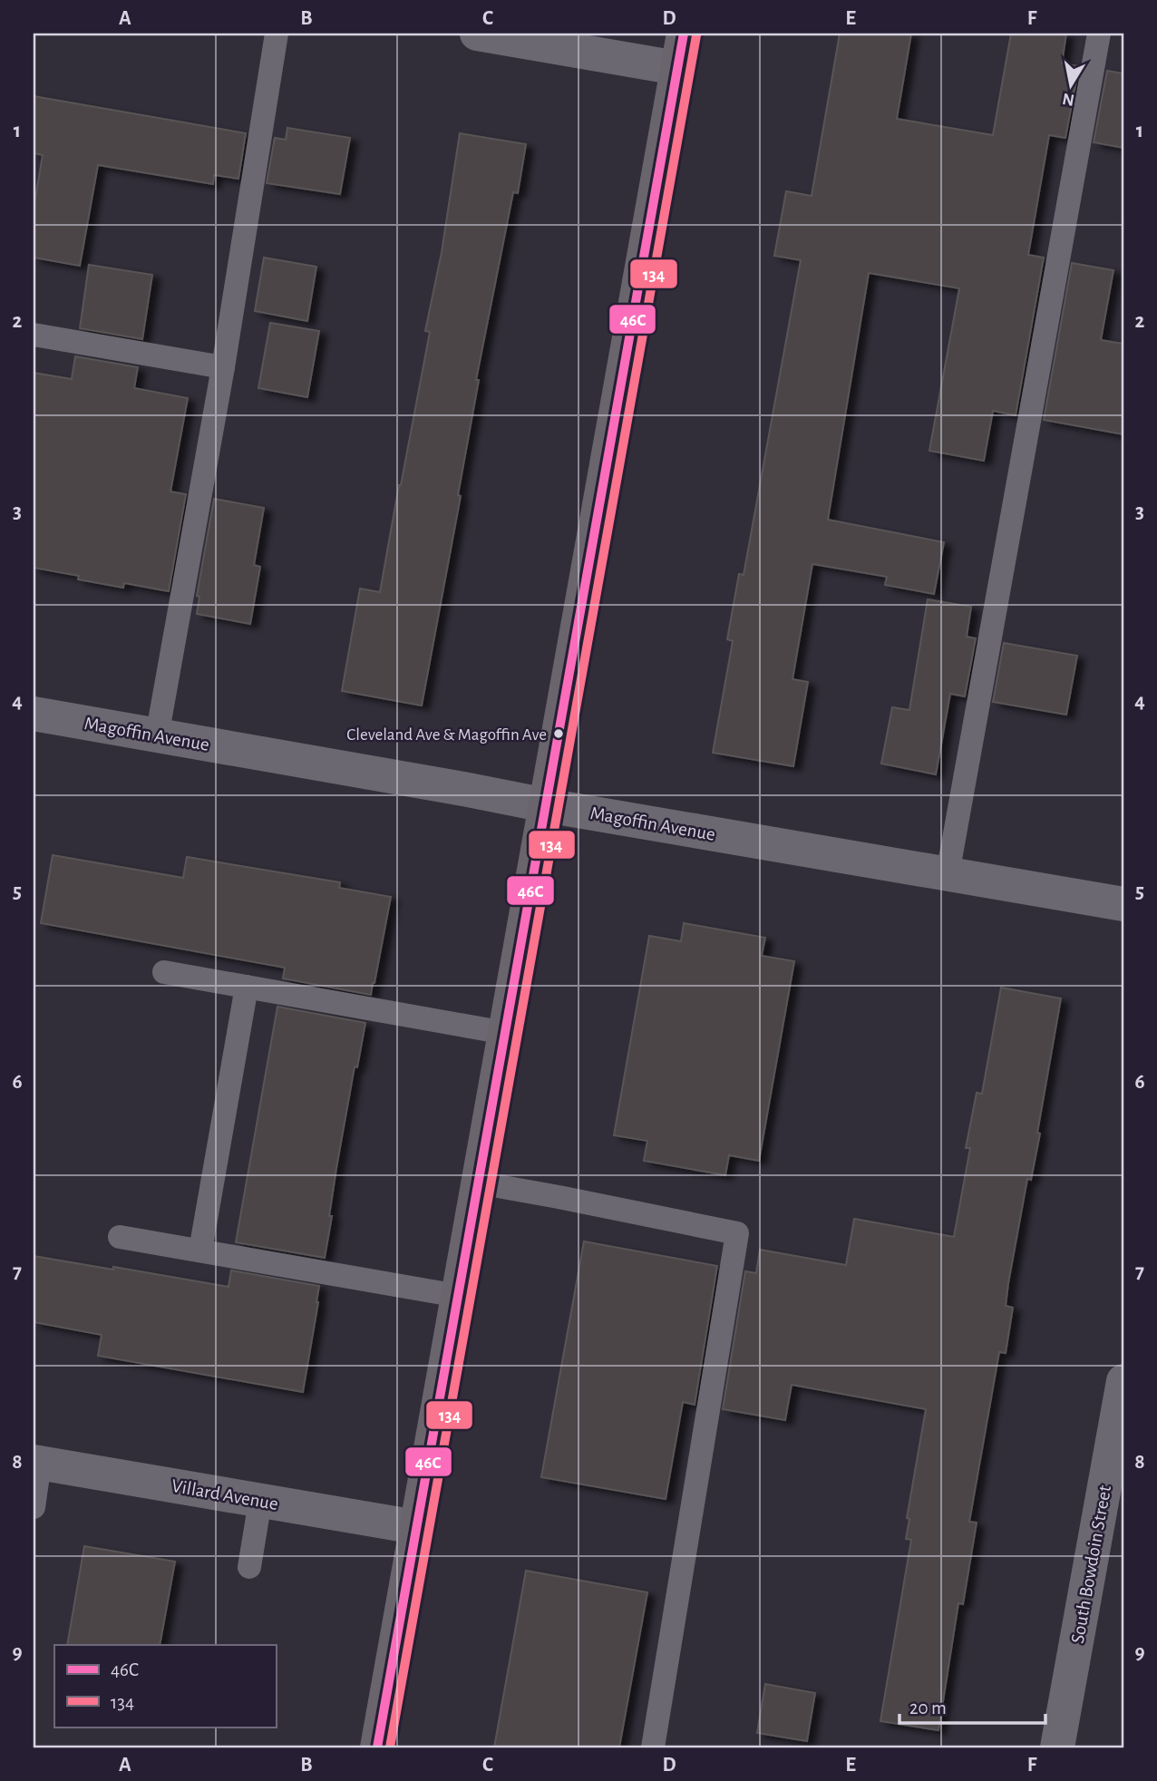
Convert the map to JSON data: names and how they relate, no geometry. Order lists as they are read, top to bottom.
{
  "streets": {
    "street": ["Magoffin Avenue", "Villard Avenue", "South Bowdoin Street"]
  },
  "places": ["Cleveland Ave & Magoffin Ave"],
  "lines": ["transit line 46C", "transit line 134"],
  "legend": ["46C", "134"],
  "scale_bar": "20 m",
  "north": "bottom",
  "grid": {
    "columns": [
      "A",
      "B",
      "C",
      "D",
      "E",
      "F"
    ],
    "rows": [
      "1",
      "2",
      "3",
      "4",
      "5",
      "6",
      "7",
      "8",
      "9"
    ]
  }
}
